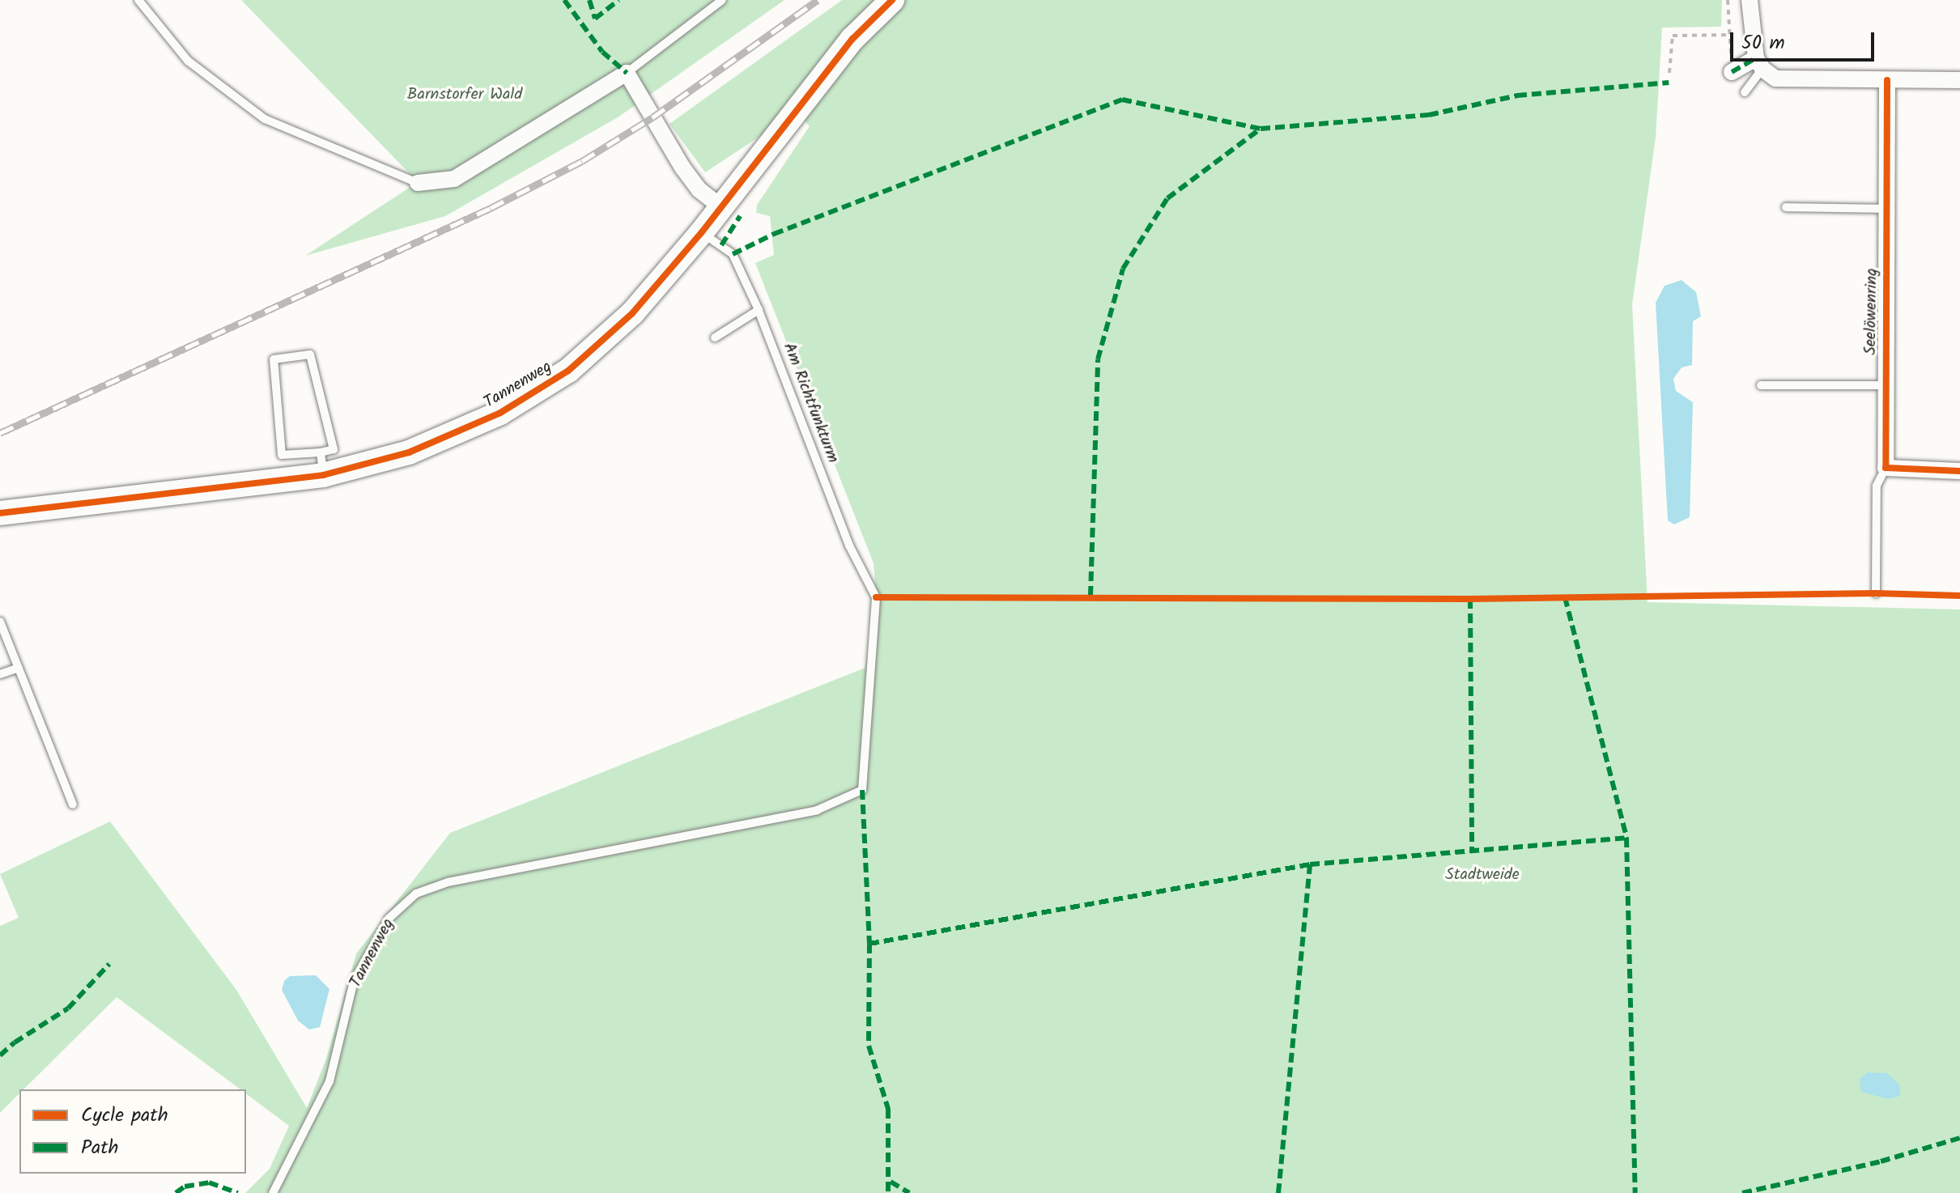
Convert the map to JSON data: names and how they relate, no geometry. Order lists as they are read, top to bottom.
{
  "streets": {
    "street": ["Seelöwenring", "Tannenweg"],
    "lane": ["Am Richtfunkturm"]
  },
  "crossings": [
    ["Tannenweg", "Am Richtfunkturm"]
  ],
  "parks": ["Barnstorfer Wald", "Stadtweide"],
  "legend": ["Cycle path", "Path"],
  "scale_bar": "50 m"
}
